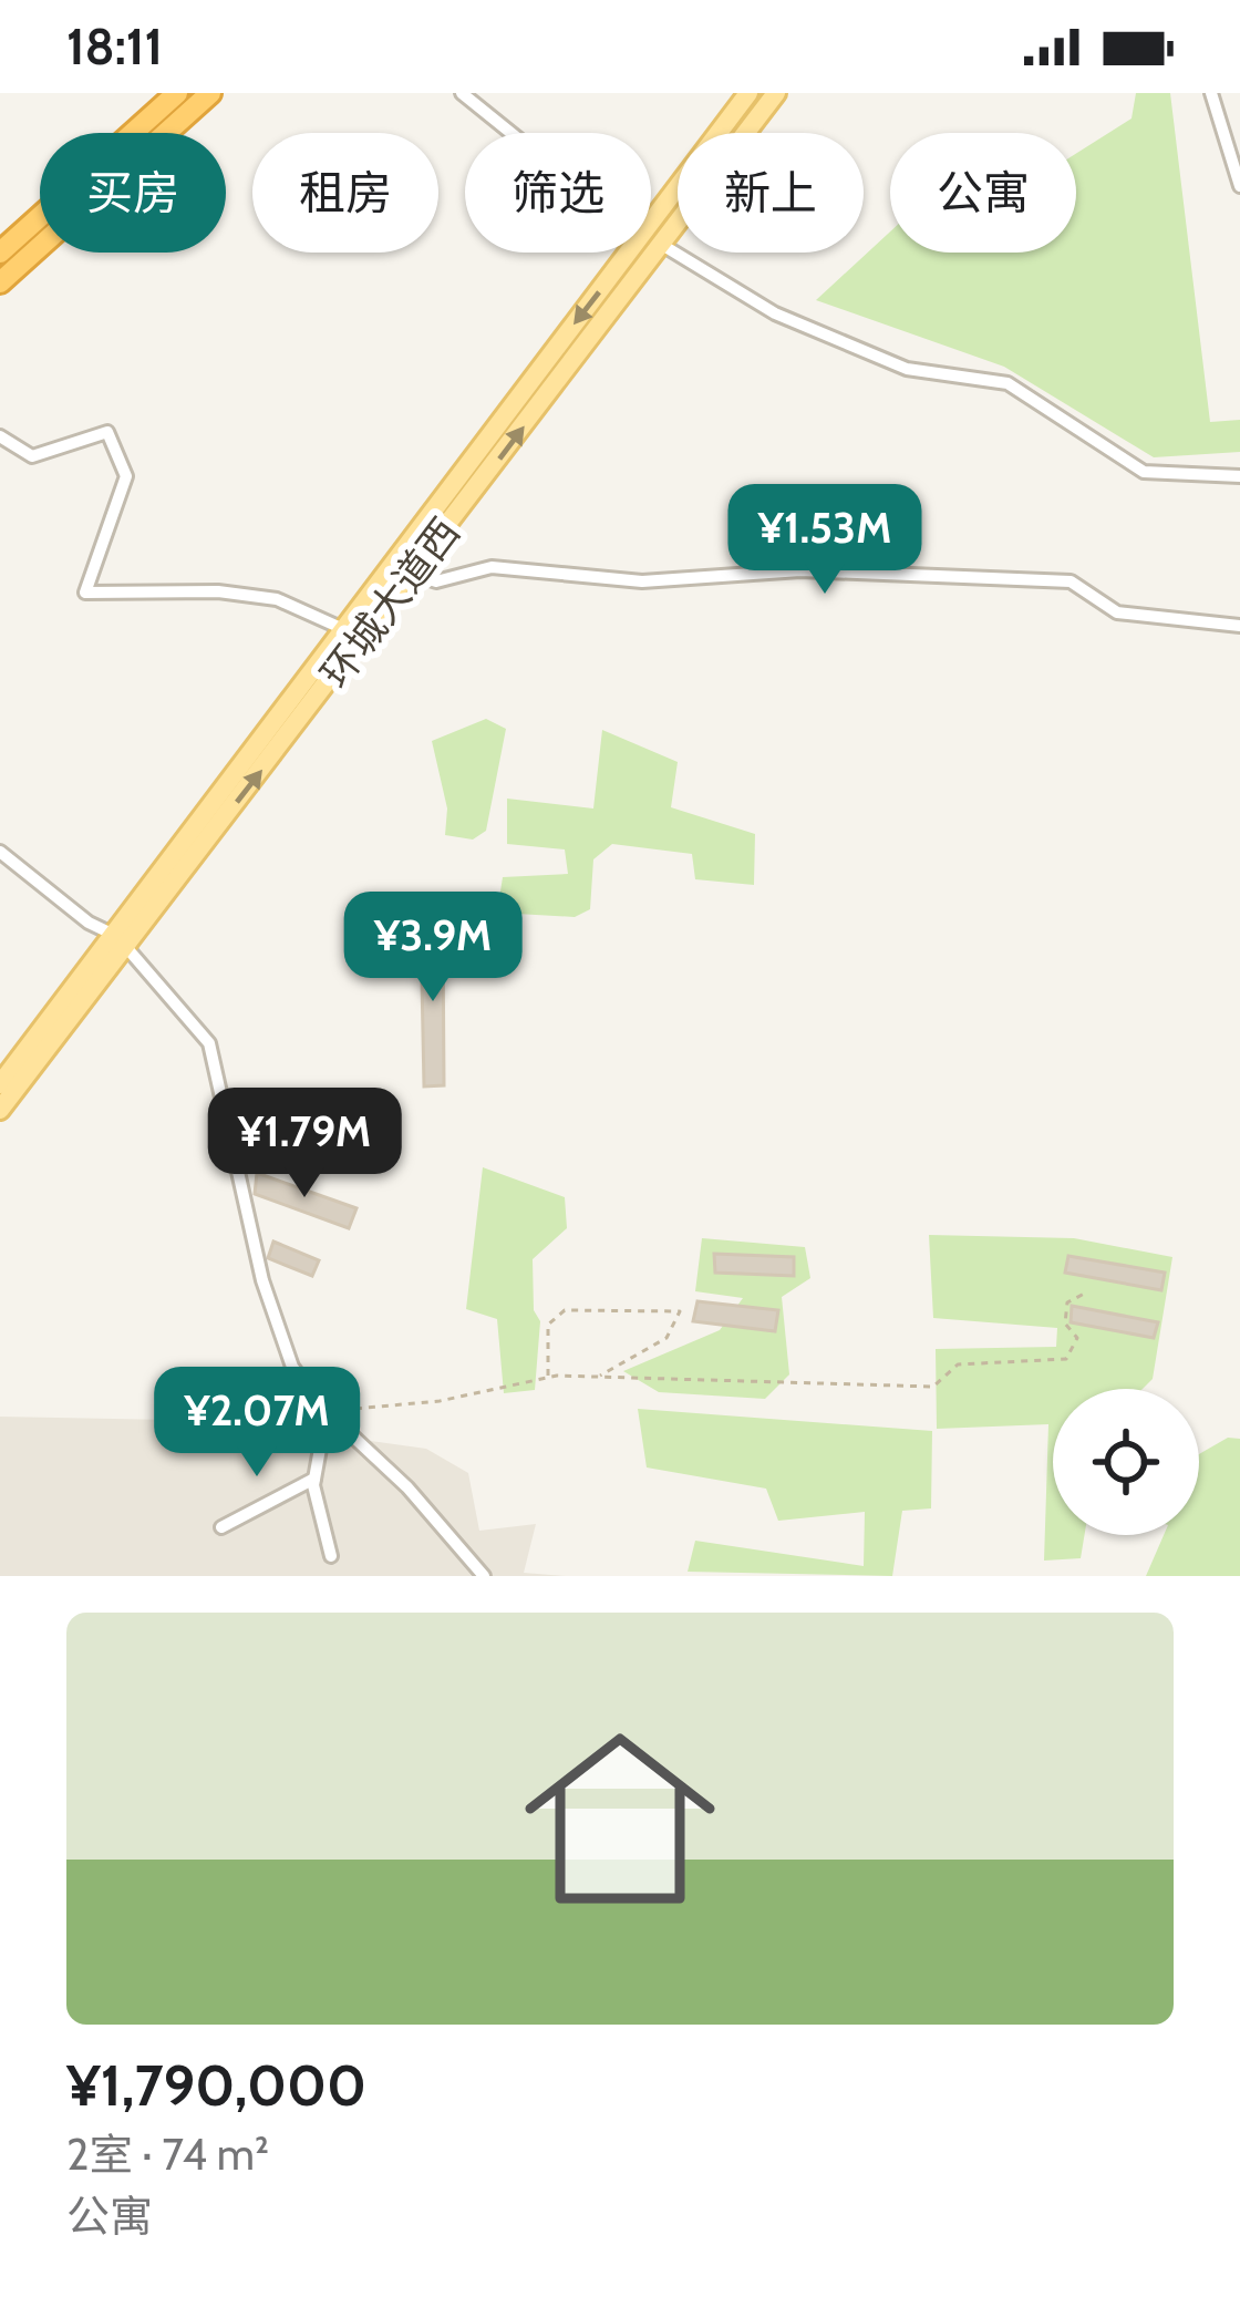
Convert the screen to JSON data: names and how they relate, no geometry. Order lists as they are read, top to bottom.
{
  "streets": {
    "main road": ["环城大道西"]
  },
  "page": {
    "status": "18:11",
    "chip": [
      "买房",
      "租房",
      "筛选",
      "新上",
      "公寓"
    ],
    "price": [
      "¥1.53M",
      "¥3.9M",
      "¥1.79M",
      "¥2.07M"
    ],
    "list": [
      {
        "name": "¥1,790,000",
        "note": "2室 · 74 m² · 公寓"
      }
    ]
  }
}
